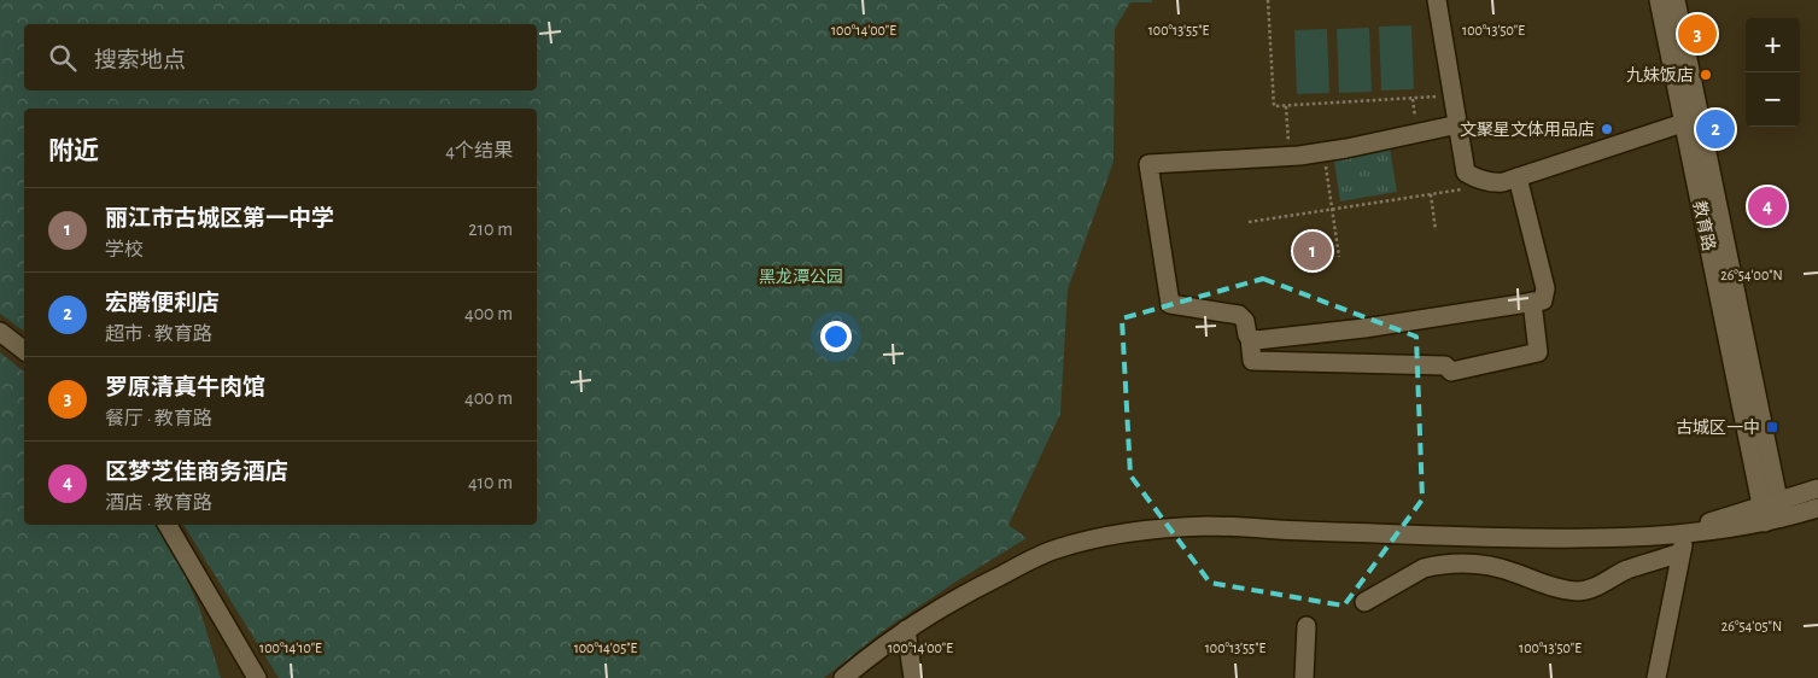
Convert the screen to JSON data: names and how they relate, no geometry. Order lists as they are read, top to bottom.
{
  "streets": {
    "street": ["教育路"]
  },
  "parks": ["黑龙潭公园"],
  "places": {
    "other": ["九妹饭店", "文聚星文体用品店"],
    "transit": ["古城区一中"]
  },
  "page": {
    "pins": [
      "3",
      "2",
      "4",
      "1"
    ],
    "map_buttons": ["+", "−"],
    "search": "搜索地点",
    "heading": ["附近", "4个结果"],
    "list": [
      {
        "mark": "1",
        "name": "丽江市古城区第一中学",
        "note": "学校",
        "value": "210 m"
      },
      {
        "mark": "2",
        "name": "宏腾便利店",
        "note": "超市 · 教育路",
        "value": "400 m"
      },
      {
        "mark": "3",
        "name": "罗原清真牛肉馆",
        "note": "餐厅 · 教育路",
        "value": "400 m"
      },
      {
        "mark": "4",
        "name": "区梦芝佳商务酒店",
        "note": "酒店 · 教育路",
        "value": "410 m"
      }
    ]
  },
  "coordinates": [
    "100°14'00\"E",
    "100°13'55\"E",
    "100°13'50\"E",
    "26°54'00\"N",
    "26°54'05\"N",
    "100°14'10\"E",
    "100°14'05\"E"
  ]
}
